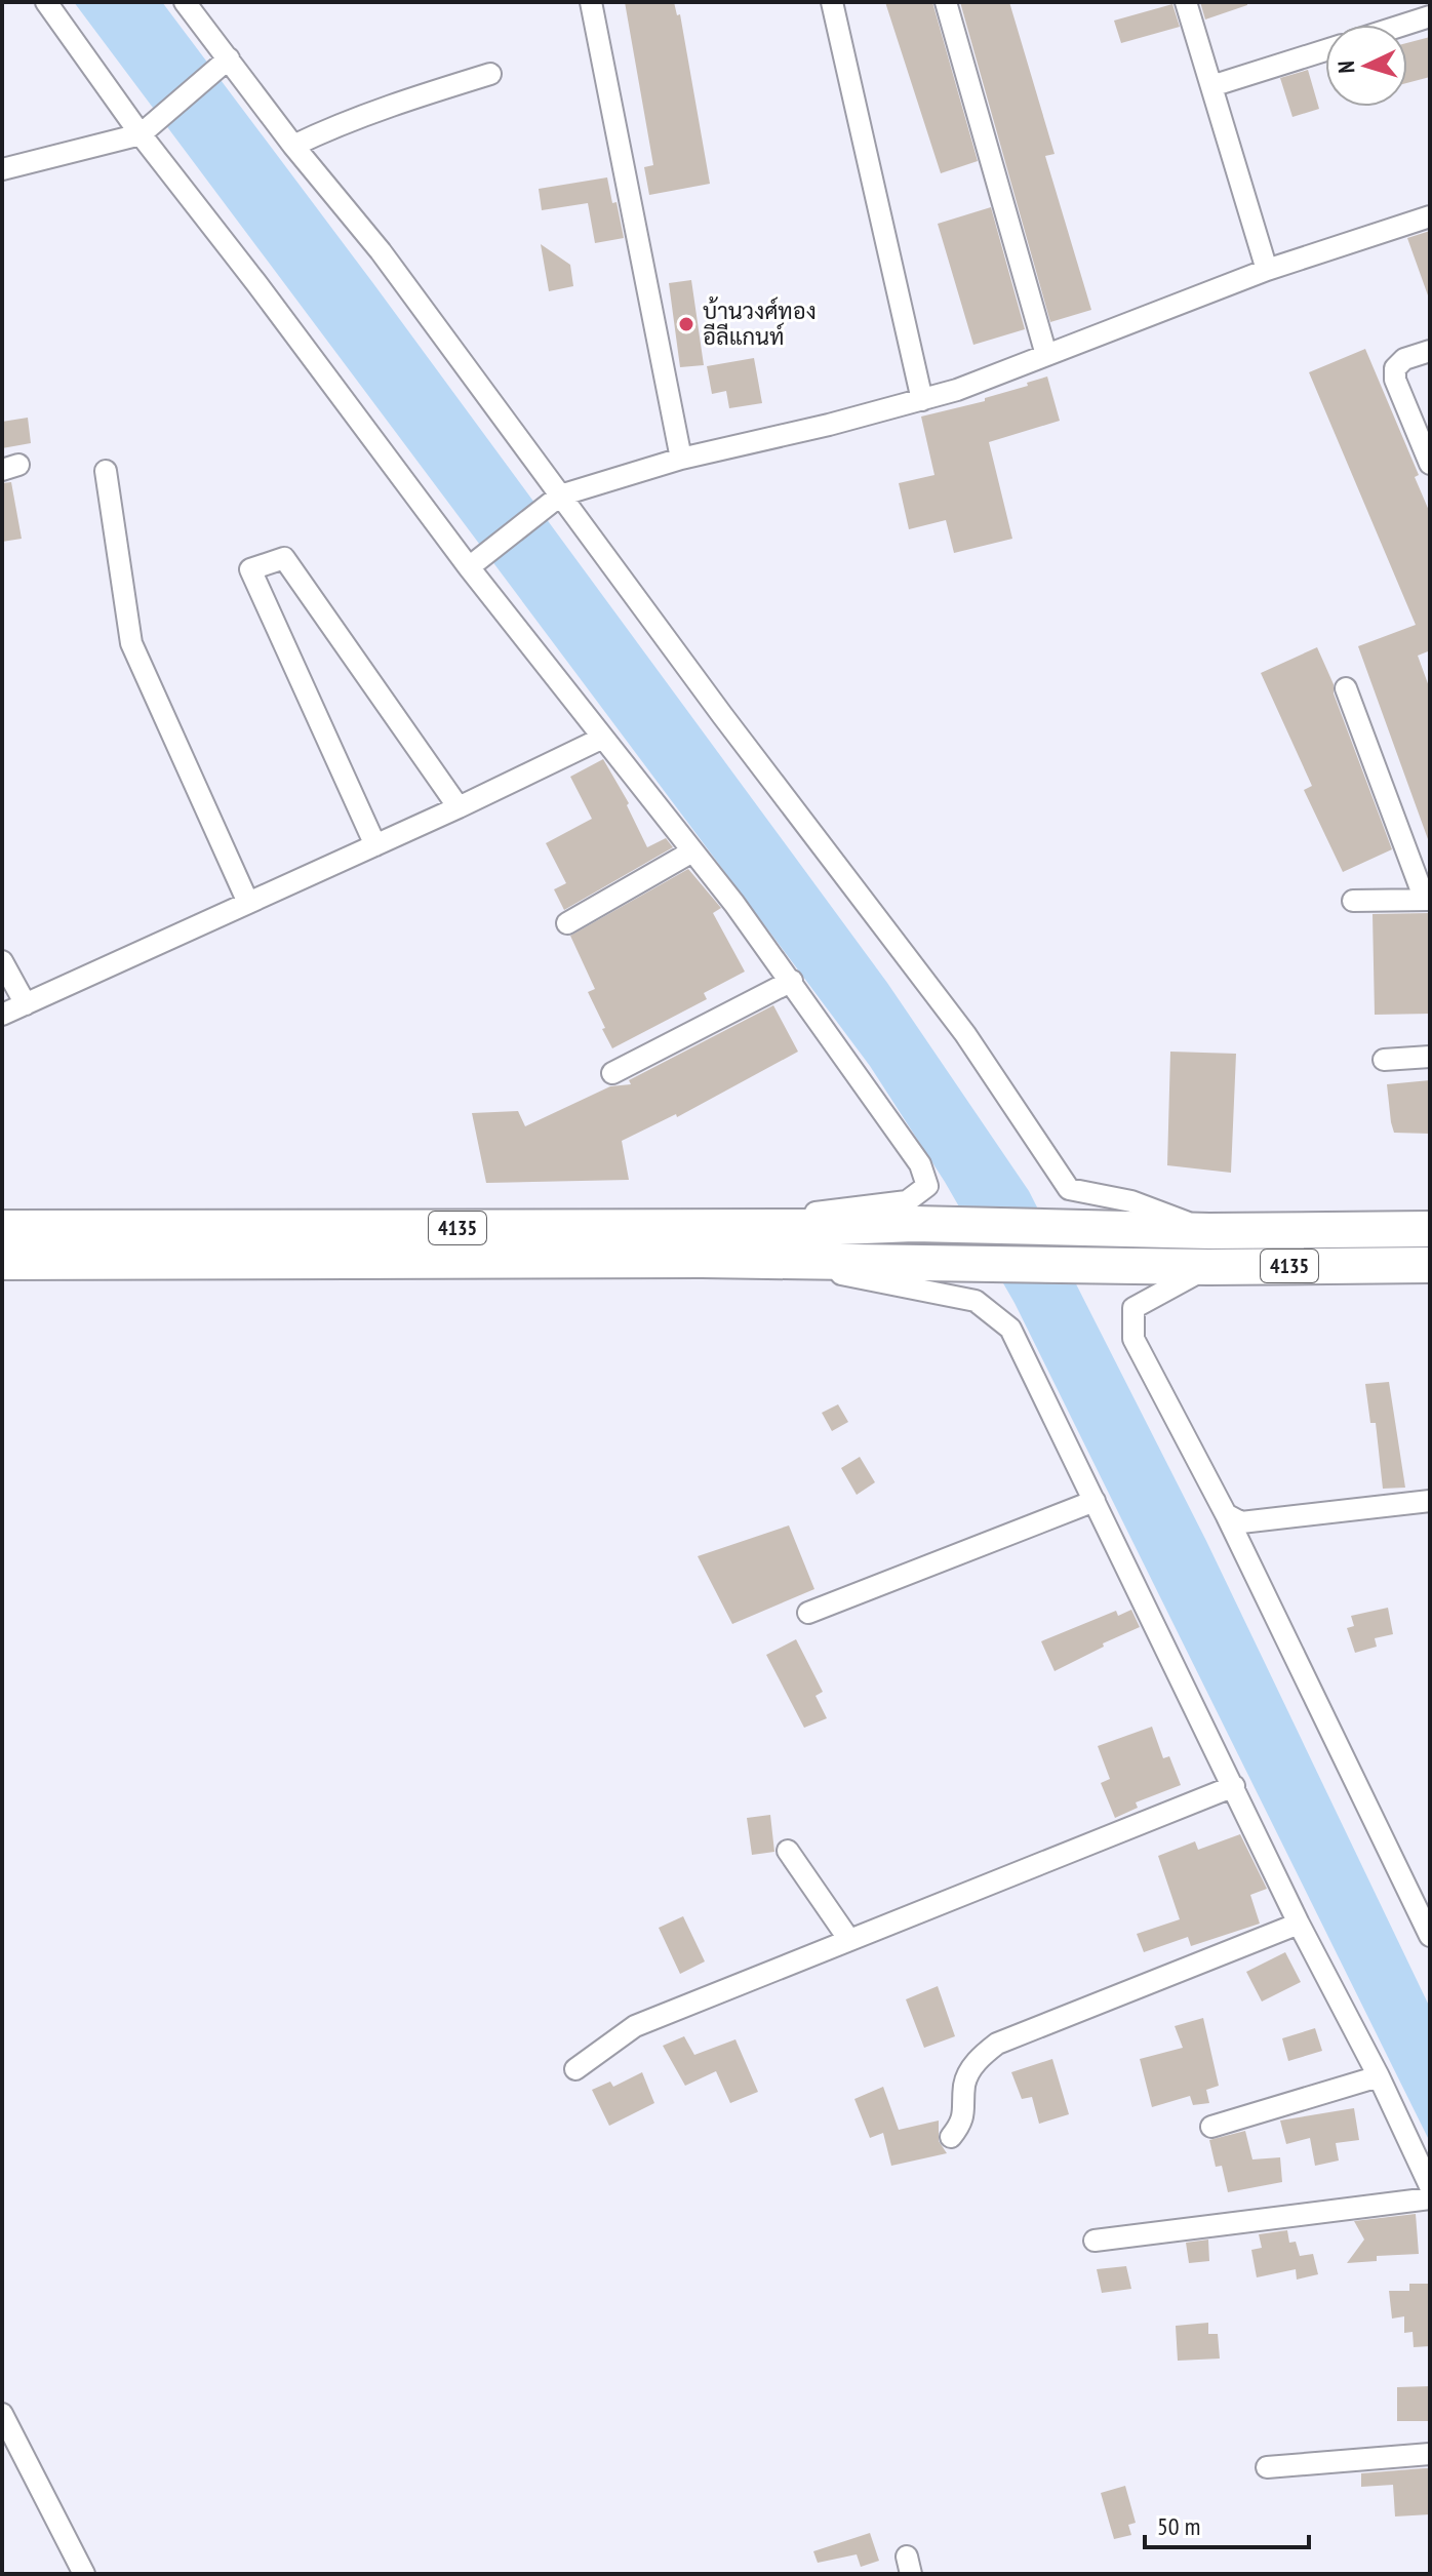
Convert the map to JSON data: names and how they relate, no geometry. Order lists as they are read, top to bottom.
{
  "streets": {
    "main road": ["4135"]
  },
  "places": ["บ้านวงศ์ทอง อีลีแกนท์"],
  "scale_bar": "50 m",
  "north": "left"
}
